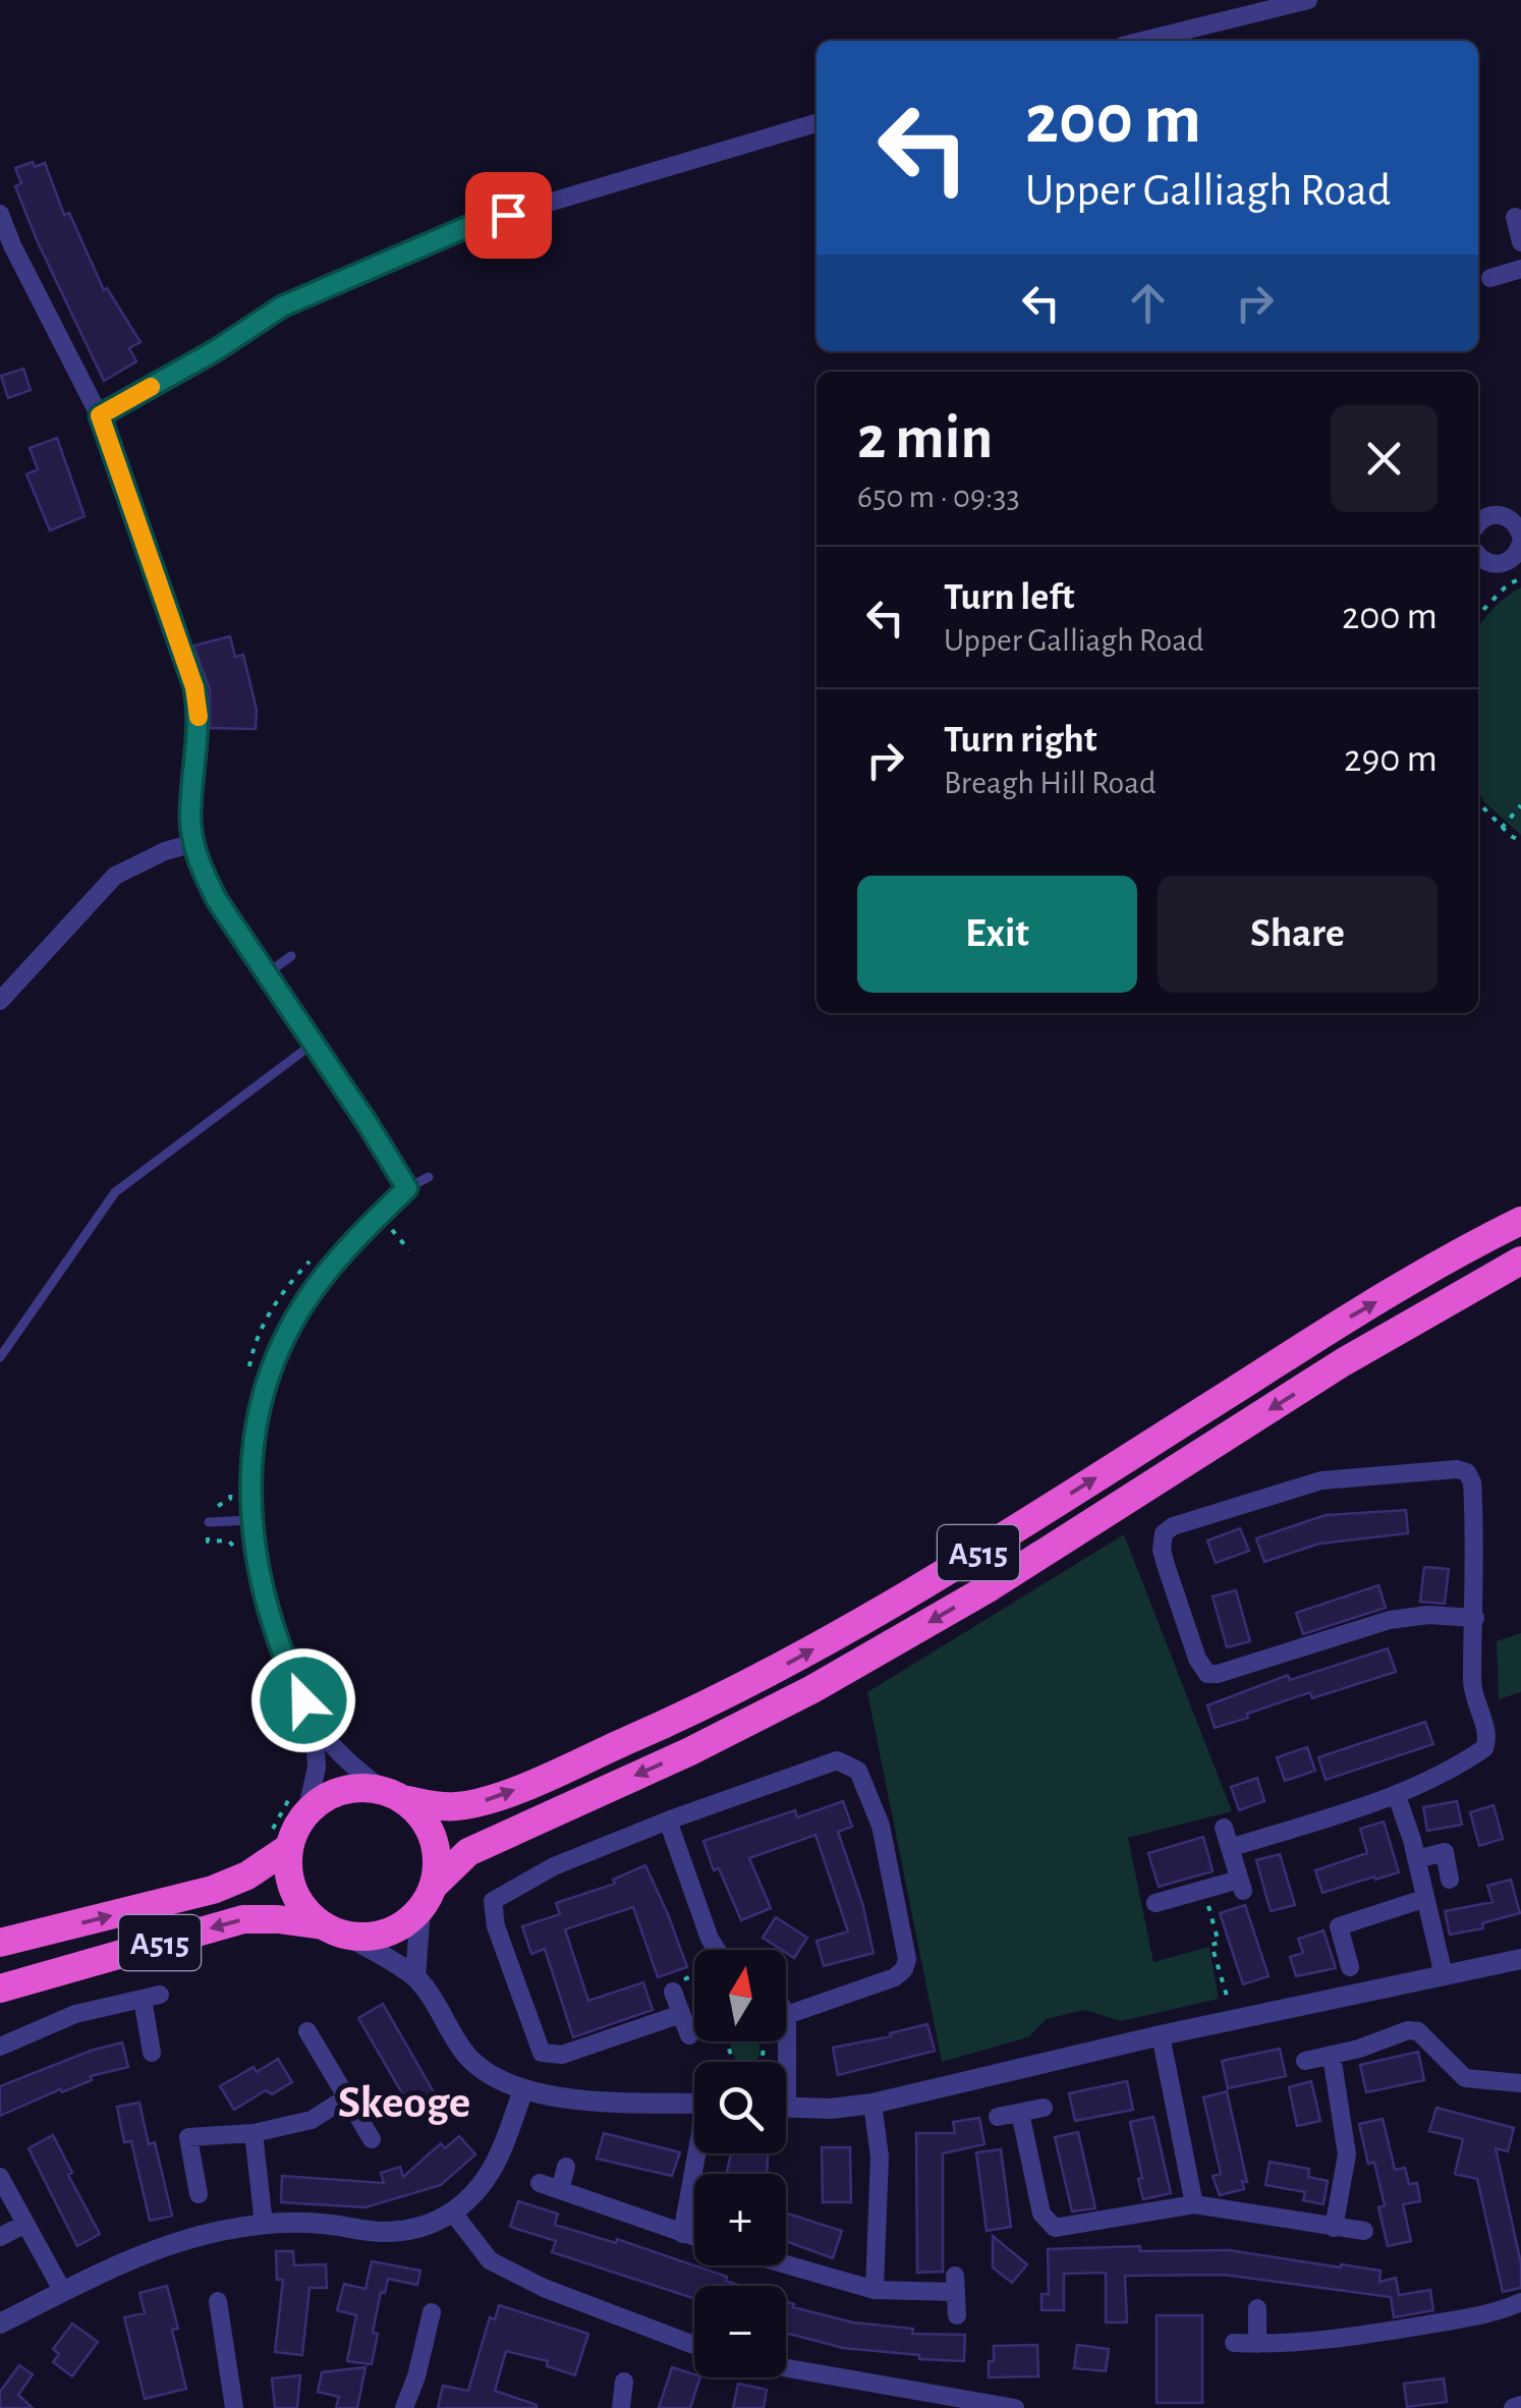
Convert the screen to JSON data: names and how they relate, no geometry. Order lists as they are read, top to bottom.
{
  "streets": {
    "highway": ["A515"]
  },
  "districts": ["Skeoge"],
  "north": "top",
  "page": {
    "turn": ["200 m", "Upper Galliagh Road"],
    "heading": ["2 min", "650 m · 09:33"],
    "list": [
      {
        "name": "Turn left",
        "note": "Upper Galliagh Road",
        "value": "200 m"
      },
      {
        "name": "Turn right",
        "note": "Breagh Hill Road",
        "value": "290 m"
      }
    ],
    "buttons": ["Exit", "Share"],
    "map_buttons": ["+", "−"]
  }
}
